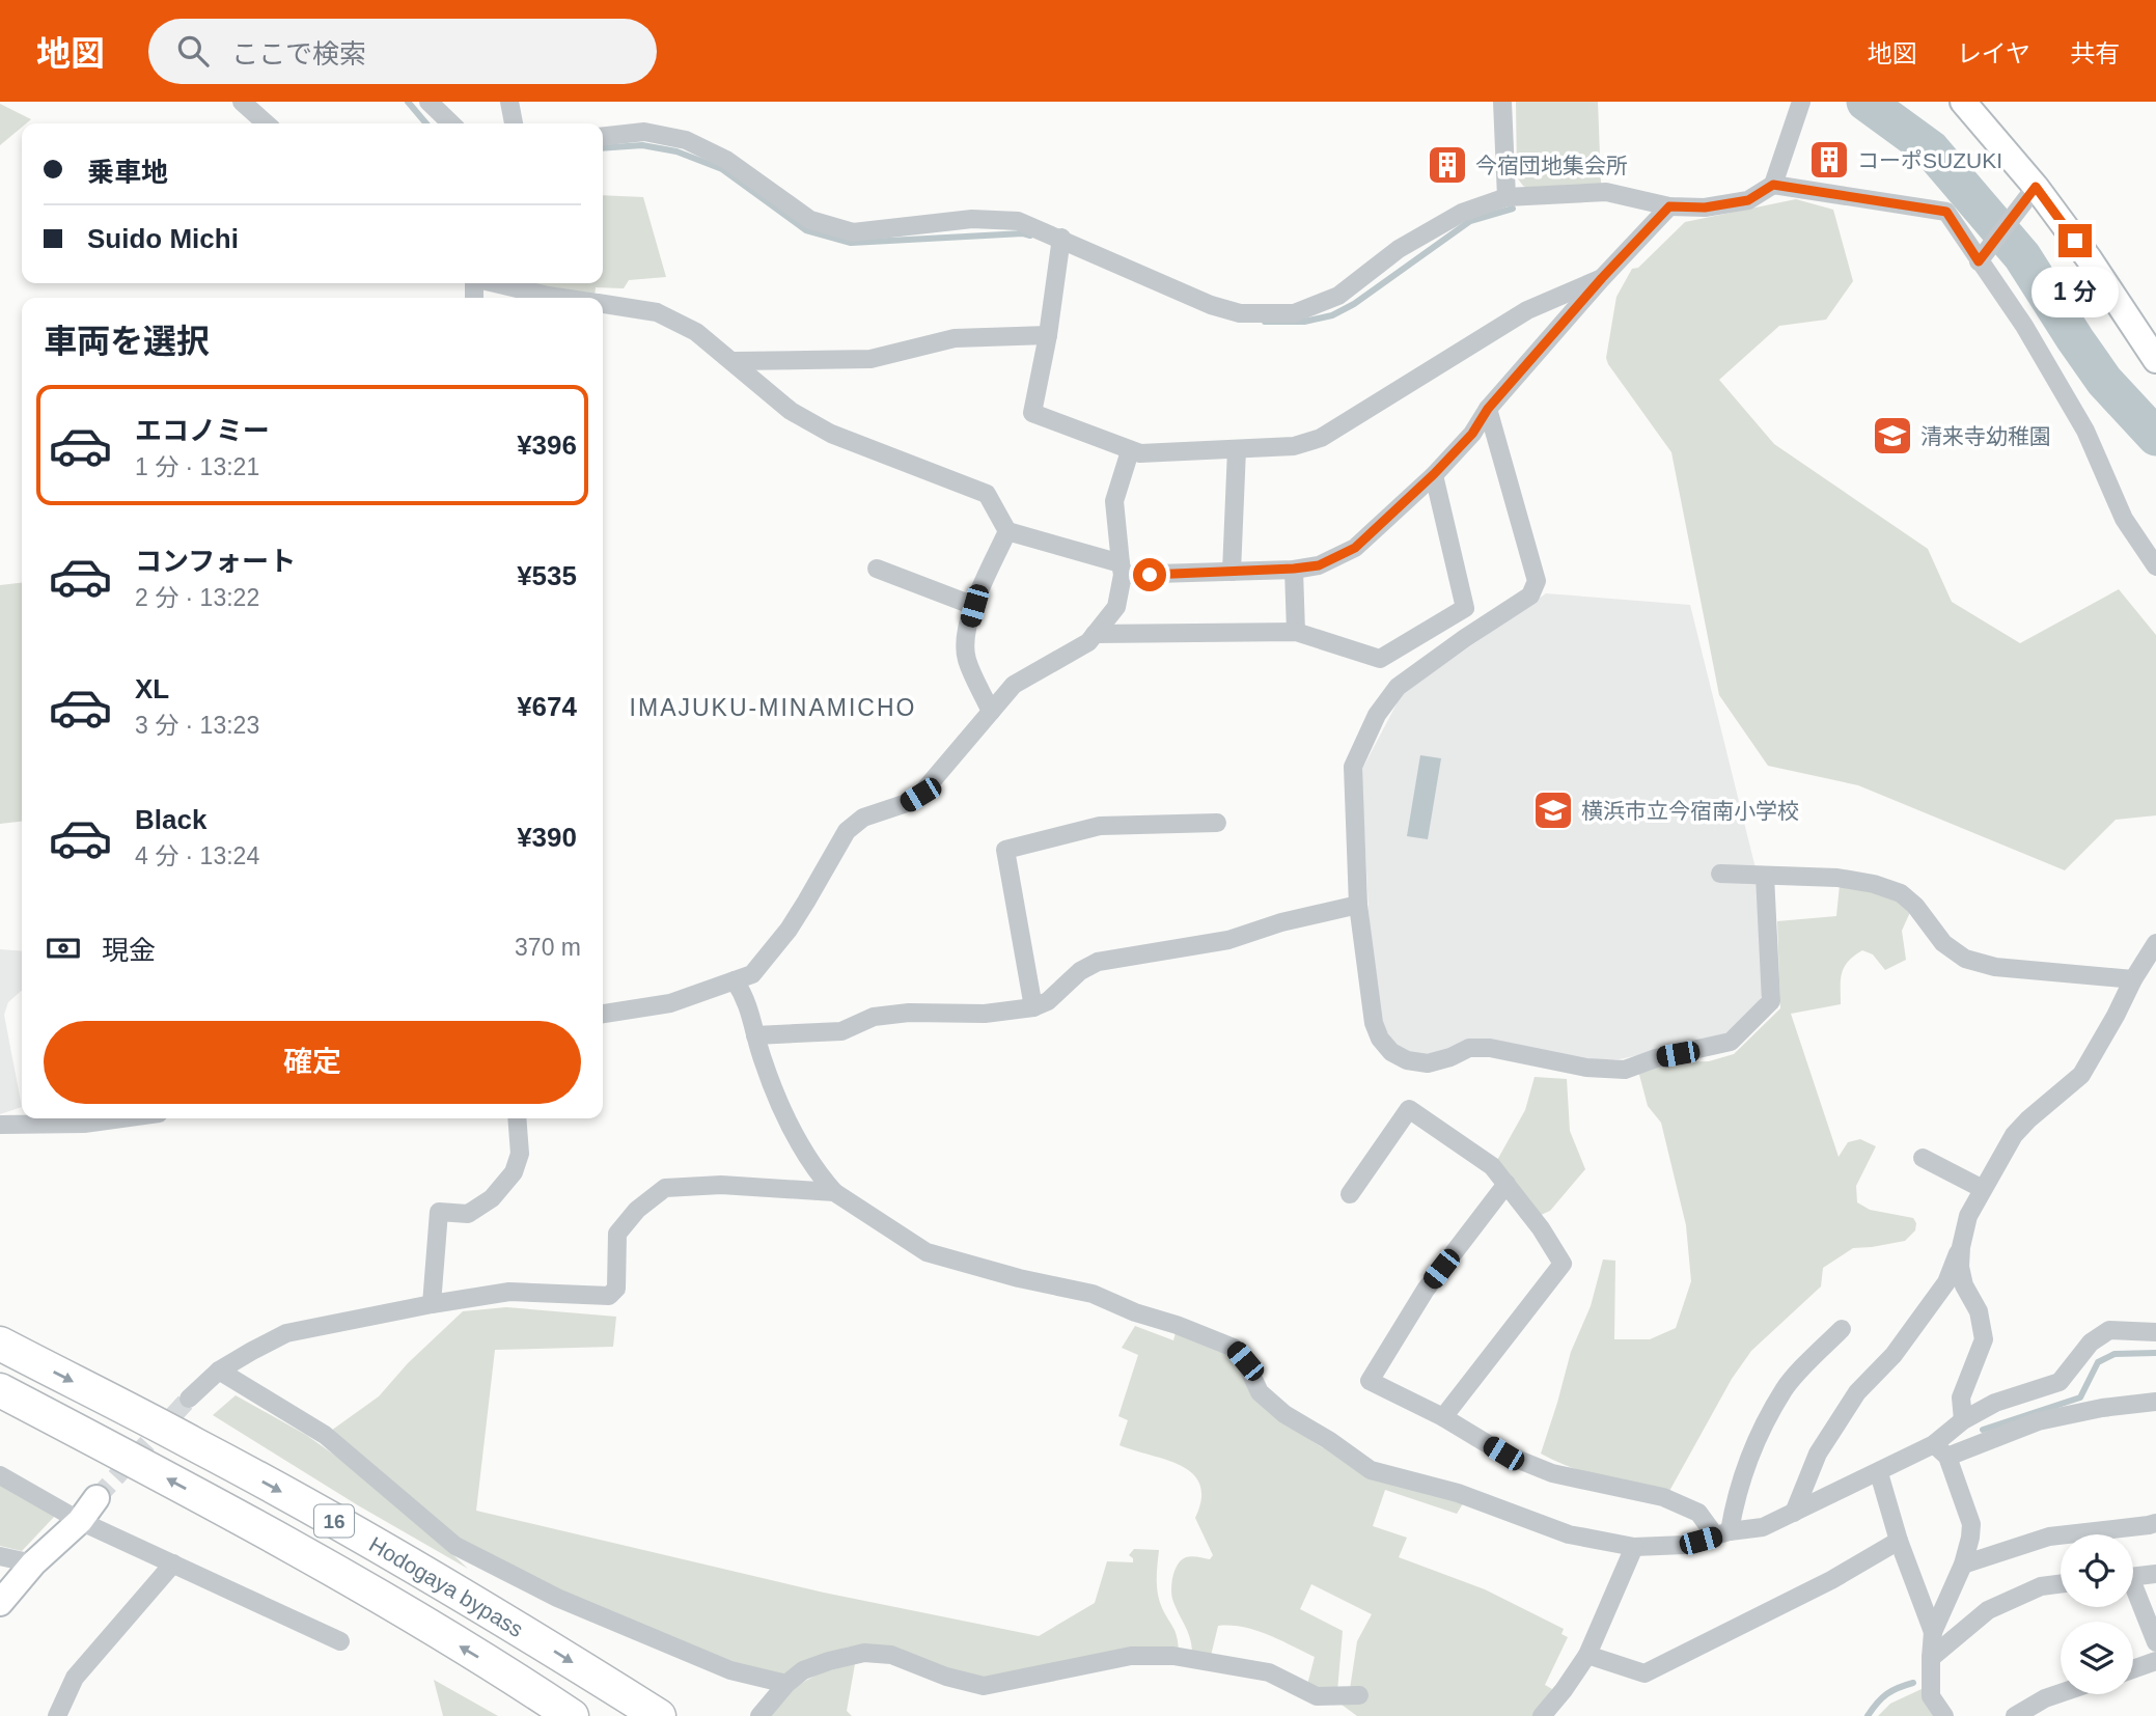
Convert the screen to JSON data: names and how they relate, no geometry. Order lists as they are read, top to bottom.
{
  "streets": {
    "highway": ["16", "Hodogaya bypass"]
  },
  "districts": ["IMAJUKU-MINAMICHO"],
  "places": {
    "building": ["コーポSUZUKI", "今宿団地集会所"],
    "school or university": ["清来寺幼稚園", "横浜市立今宿南小学校"]
  },
  "page": {
    "header": "地図",
    "search": "ここで検索",
    "nav": ["地図", "レイヤ", "共有"],
    "banner": ["乗車地", "Suido Michi"],
    "bubble": "1 分",
    "heading": "車両を選択",
    "list": [
      {
        "name": "エコノミー",
        "note": "1 分 · 13:21",
        "value": "¥396"
      },
      {
        "name": "コンフォート",
        "note": "2 分 · 13:22",
        "value": "¥535"
      },
      {
        "name": "XL",
        "note": "3 分 · 13:23",
        "value": "¥674"
      },
      {
        "name": "Black",
        "note": "4 分 · 13:24",
        "value": "¥390"
      }
    ],
    "pay": ["現金", "370 m"],
    "buttons": "確定"
  }
}
